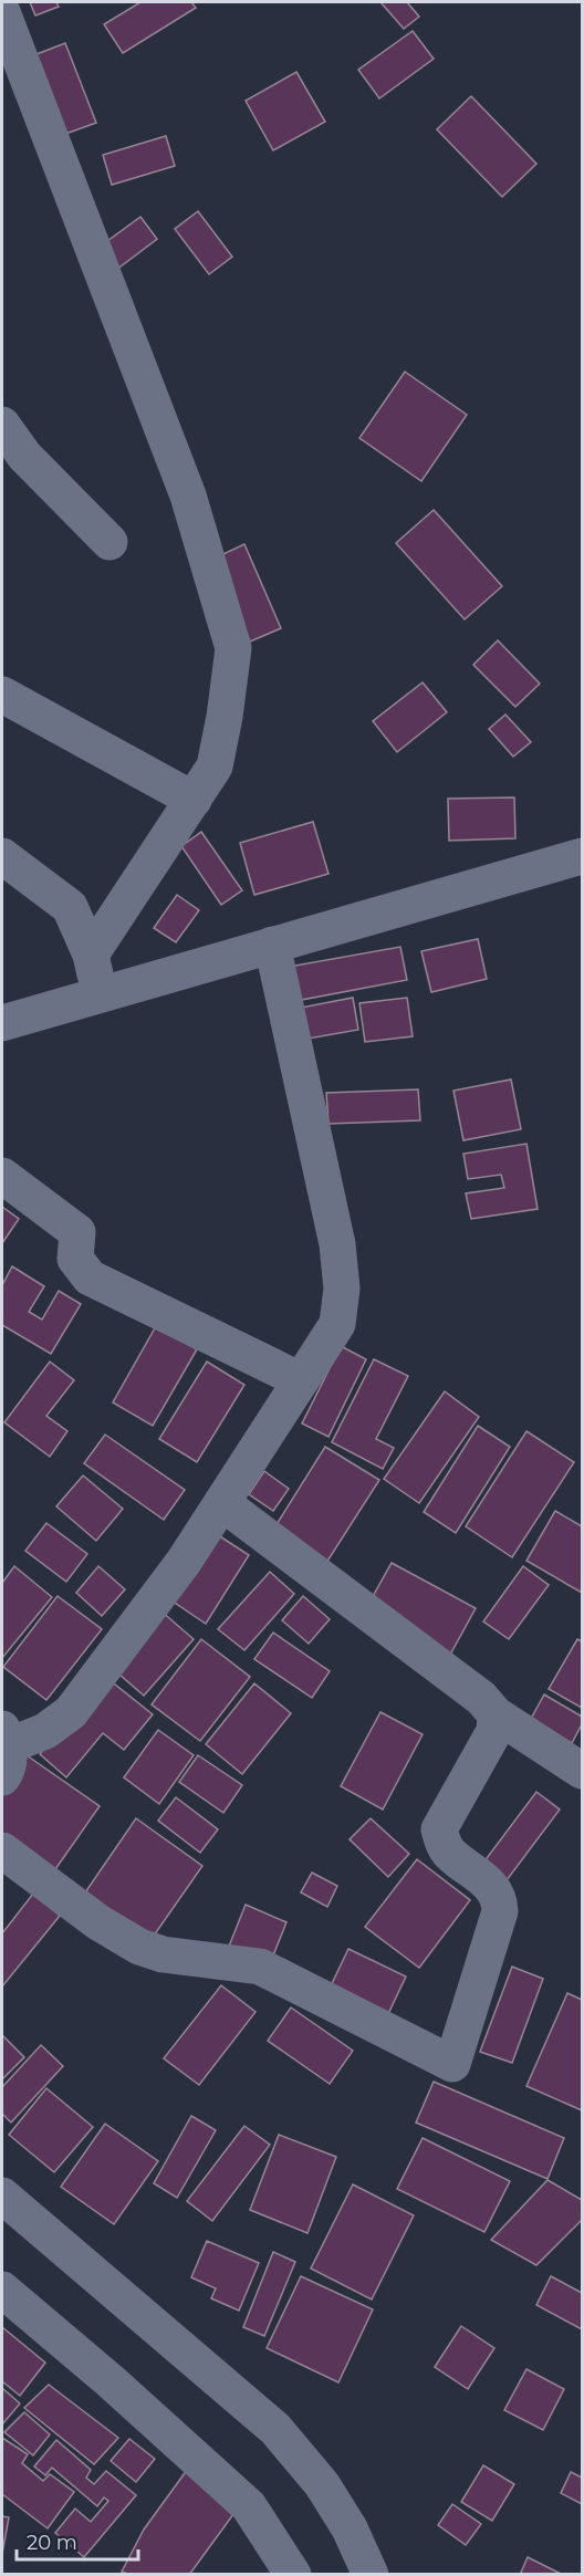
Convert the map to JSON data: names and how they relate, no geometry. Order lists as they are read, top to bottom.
{
  "scale_bar": "20 m"
}
